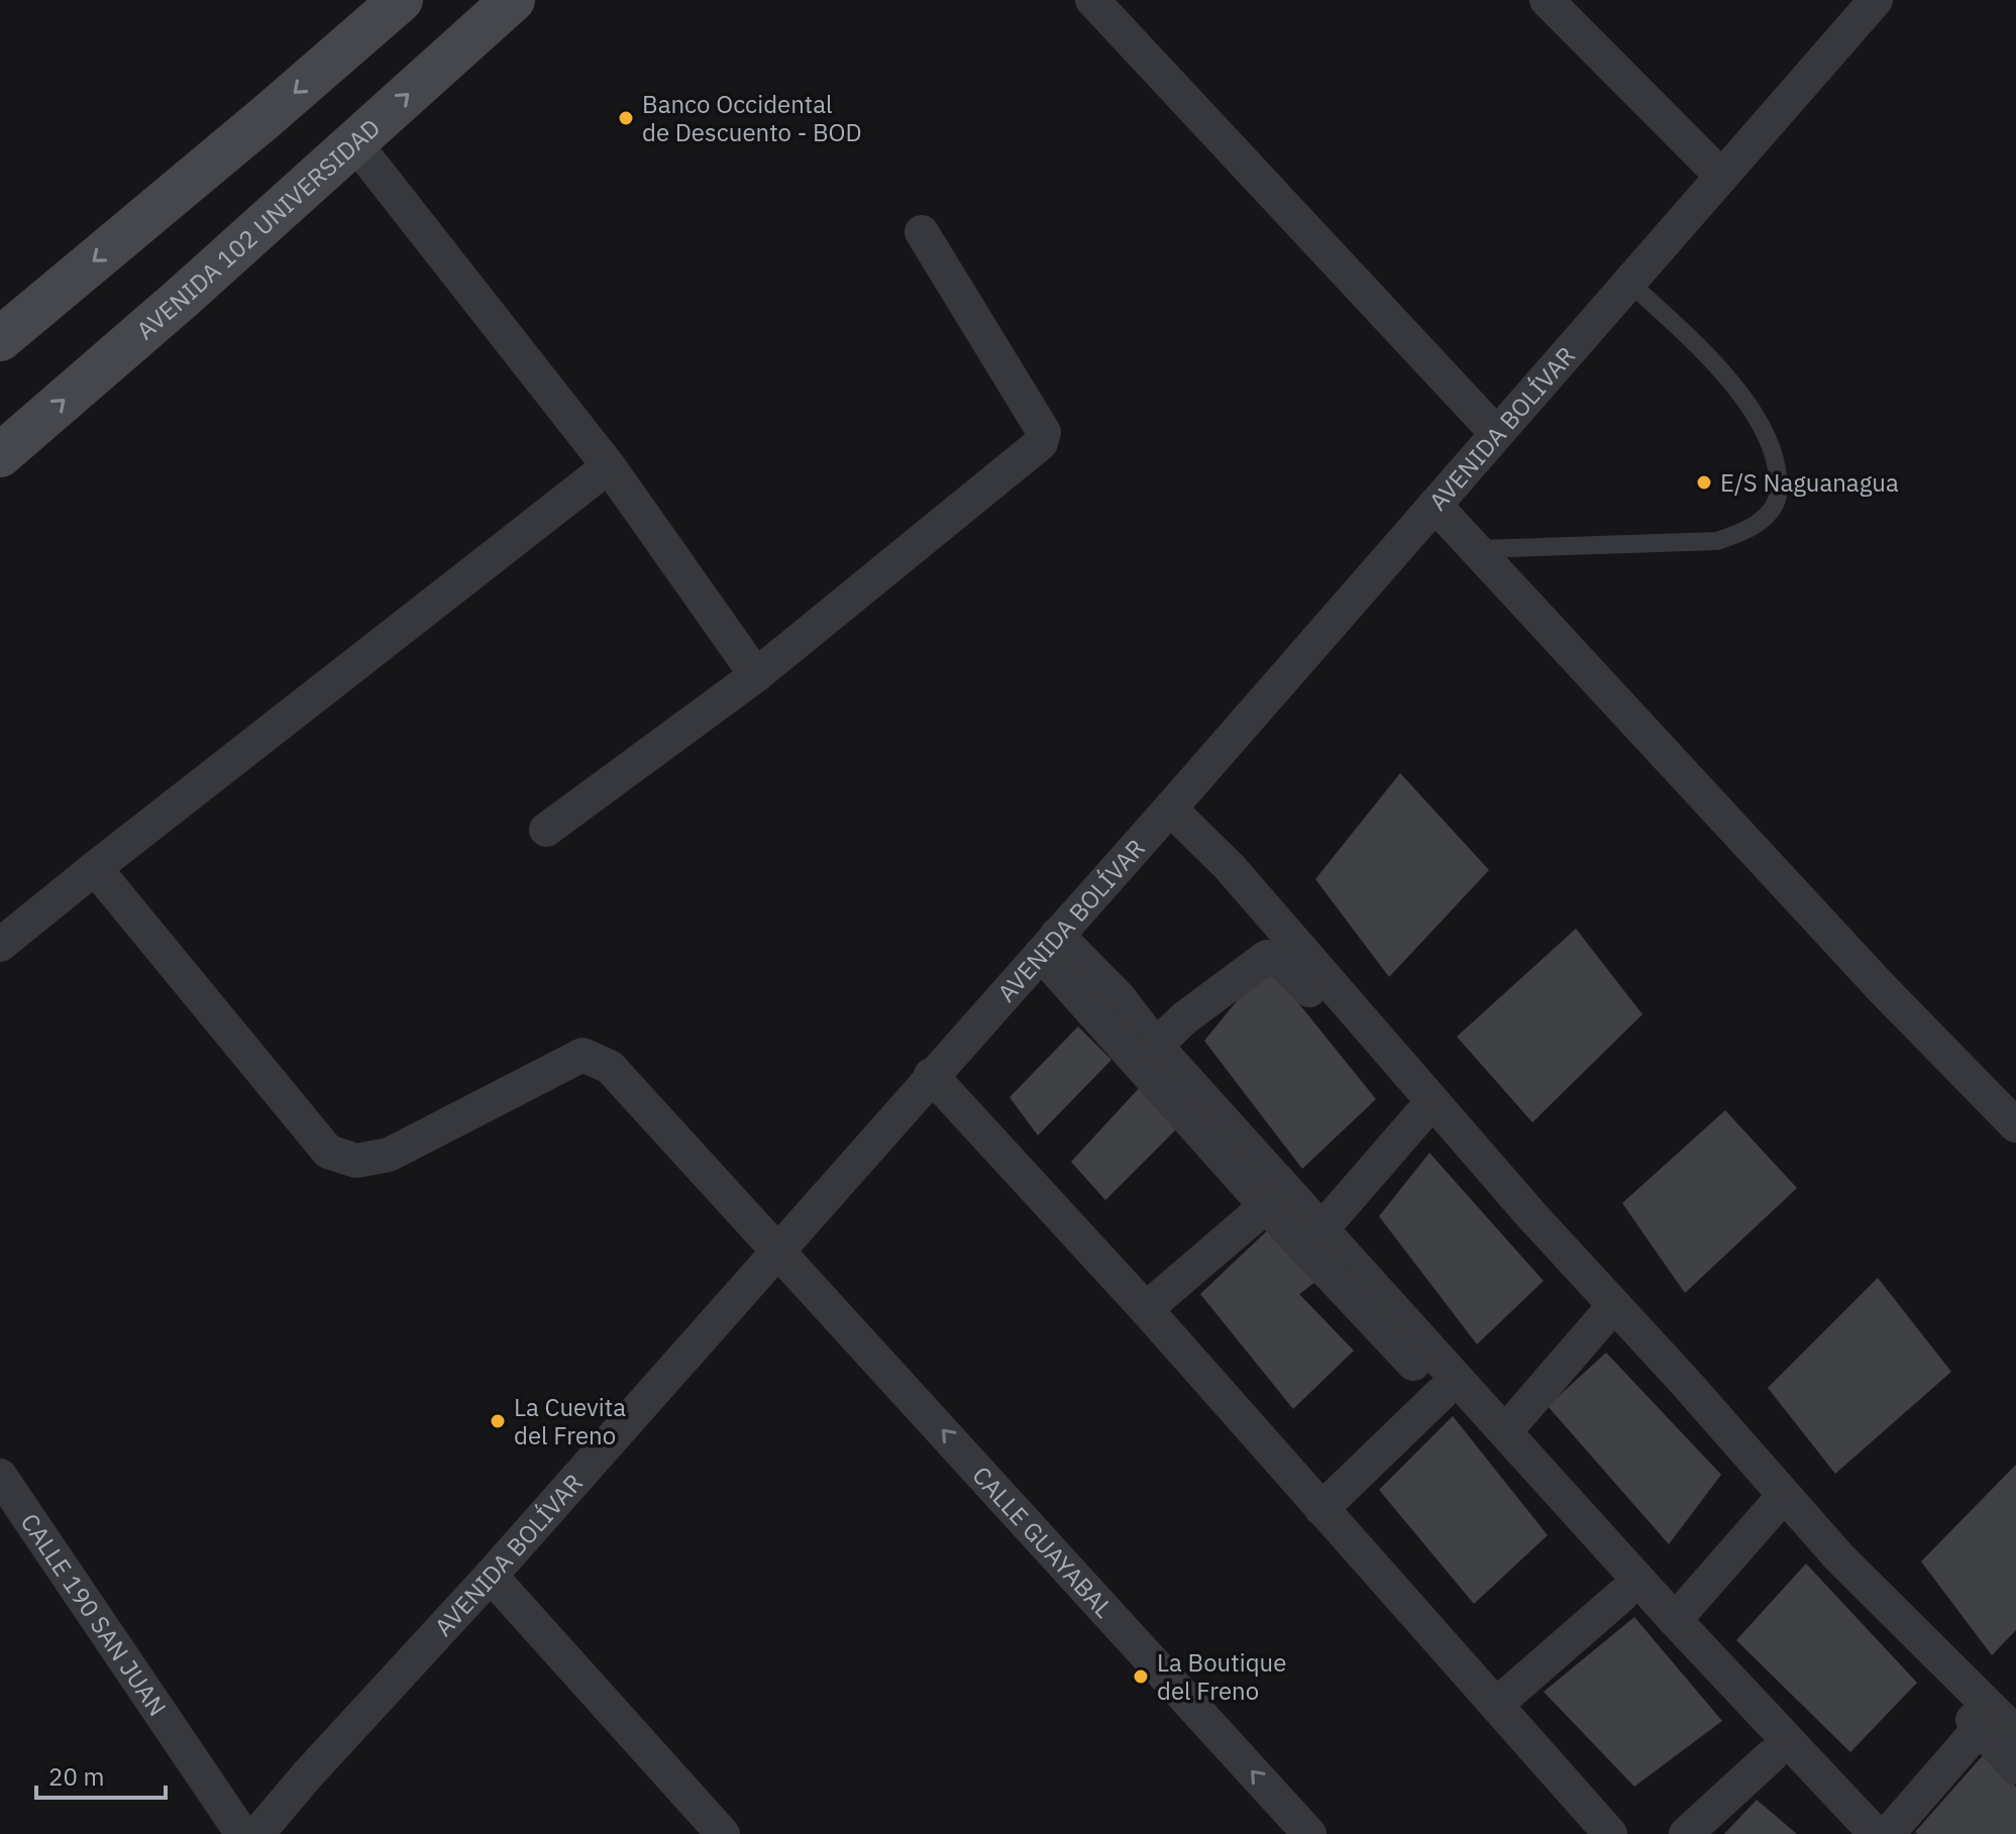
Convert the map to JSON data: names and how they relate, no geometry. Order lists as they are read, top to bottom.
{
  "streets": {
    "main road": ["AVENIDA 102 UNIVERSIDAD"],
    "street": ["AVENIDA BOLÍVAR", "CALLE GUAYABAL", "CALLE 190 SAN JUAN"]
  },
  "crossings": [
    ["AVENIDA BOLÍVAR", "CALLE GUAYABAL"]
  ],
  "places": [
    "Banco Occidental de Descuento - BOD",
    "E/S Naguanagua",
    "La Cuevita del Freno",
    "La Boutique del Freno"
  ],
  "scale_bar": "20 m"
}
